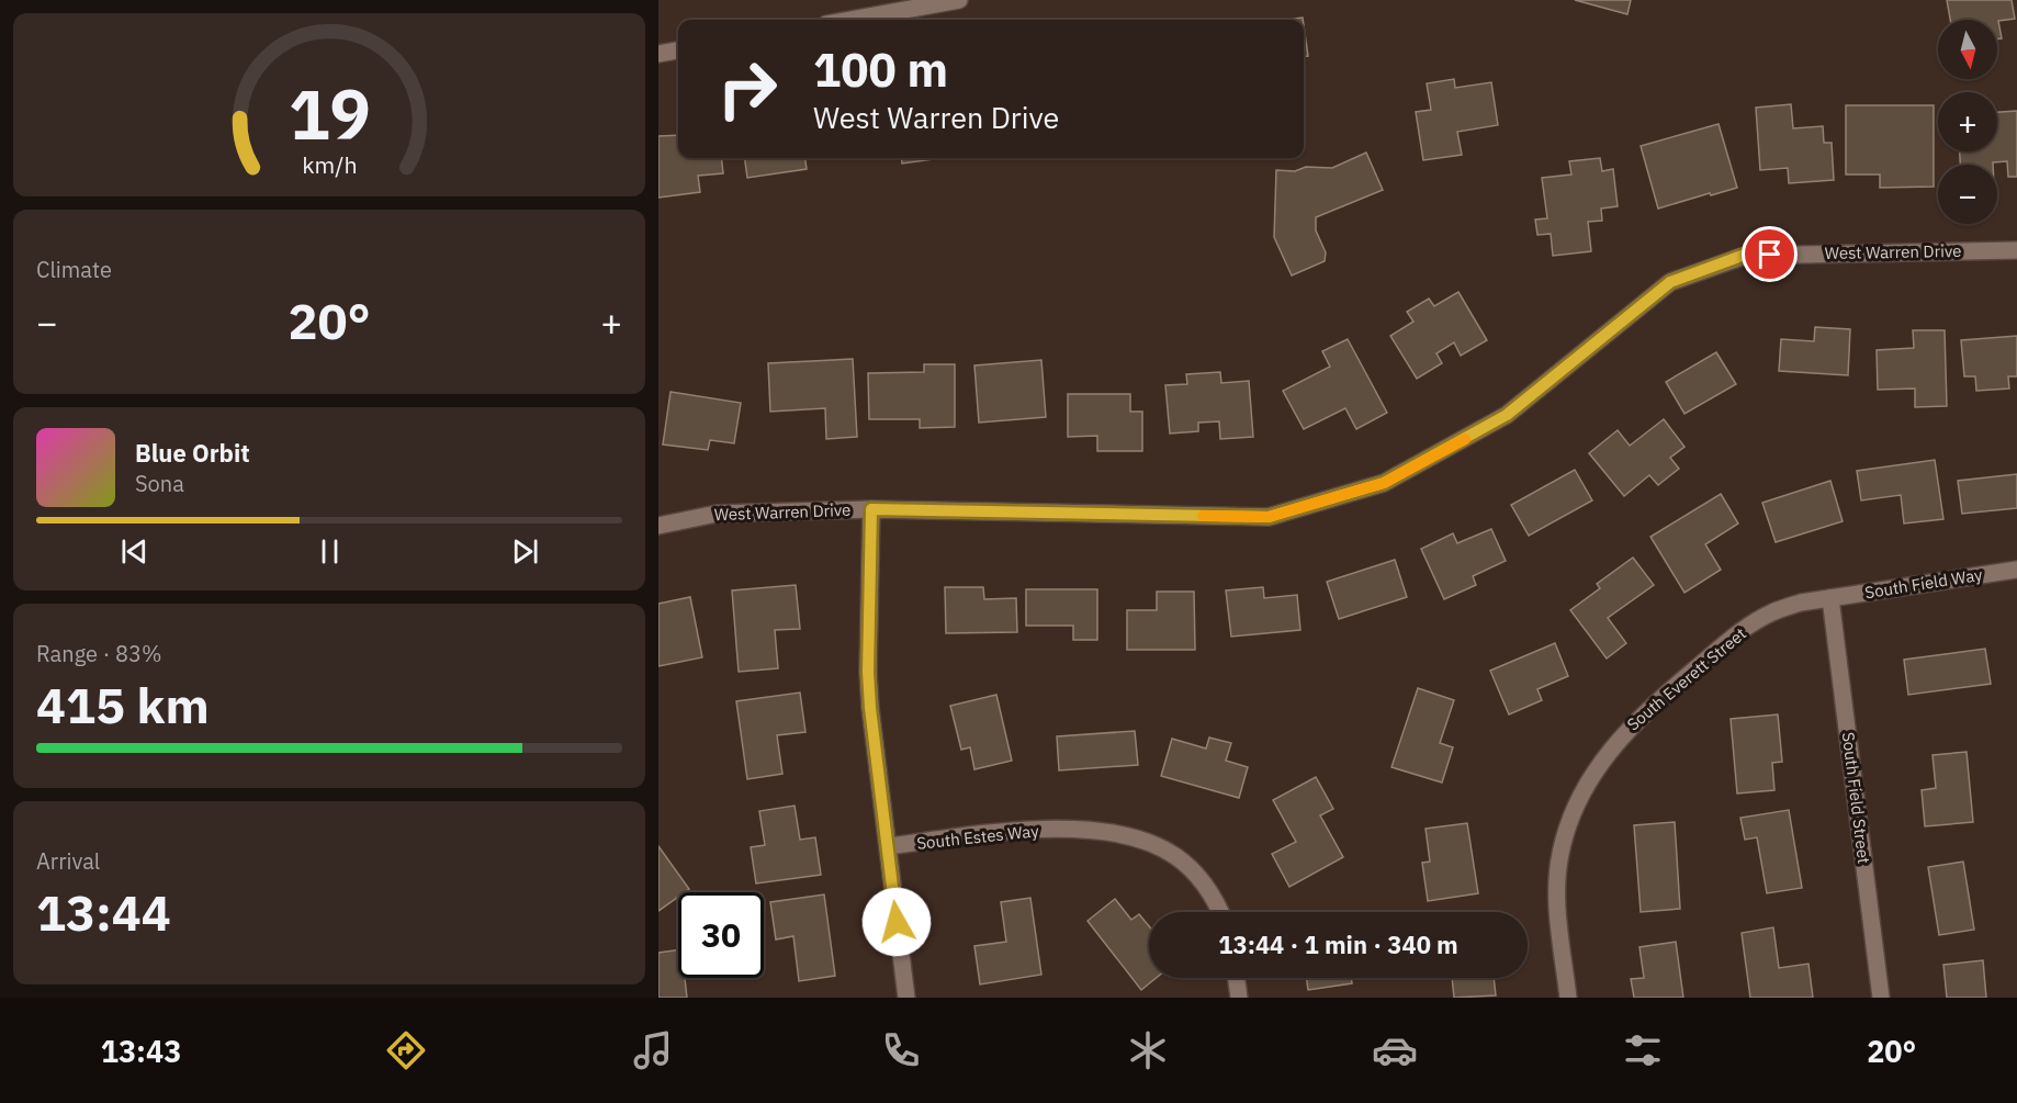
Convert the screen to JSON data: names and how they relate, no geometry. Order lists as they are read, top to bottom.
{
  "streets": {
    "street": [
      "West Warren Drive",
      "South Field Way",
      "South Everett Street",
      "South Field Street",
      "South Estes Way"
    ]
  },
  "crossings": [
    ["South Field Way", "South Everett Street"],
    ["South Field Way", "South Field Street"],
    ["South Everett Street", "South Field Street"]
  ],
  "north": "bottom",
  "page": {
    "map_buttons": ["+", "−"],
    "turn": ["100 m", "West Warren Drive"],
    "tile": [
      "Climate",
      ["Range · 83%", "415 km"],
      ["Arrival", "13:44"]
    ],
    "heat": ["−", "20°", "+"],
    "song": ["Blue Orbit", "Sona"],
    "limit": "30",
    "trip": "13:44 · 1 min · 340 m",
    "tabs": ["13:43", "20°"],
    "gauge": ["19", "km/h"]
  }
}
